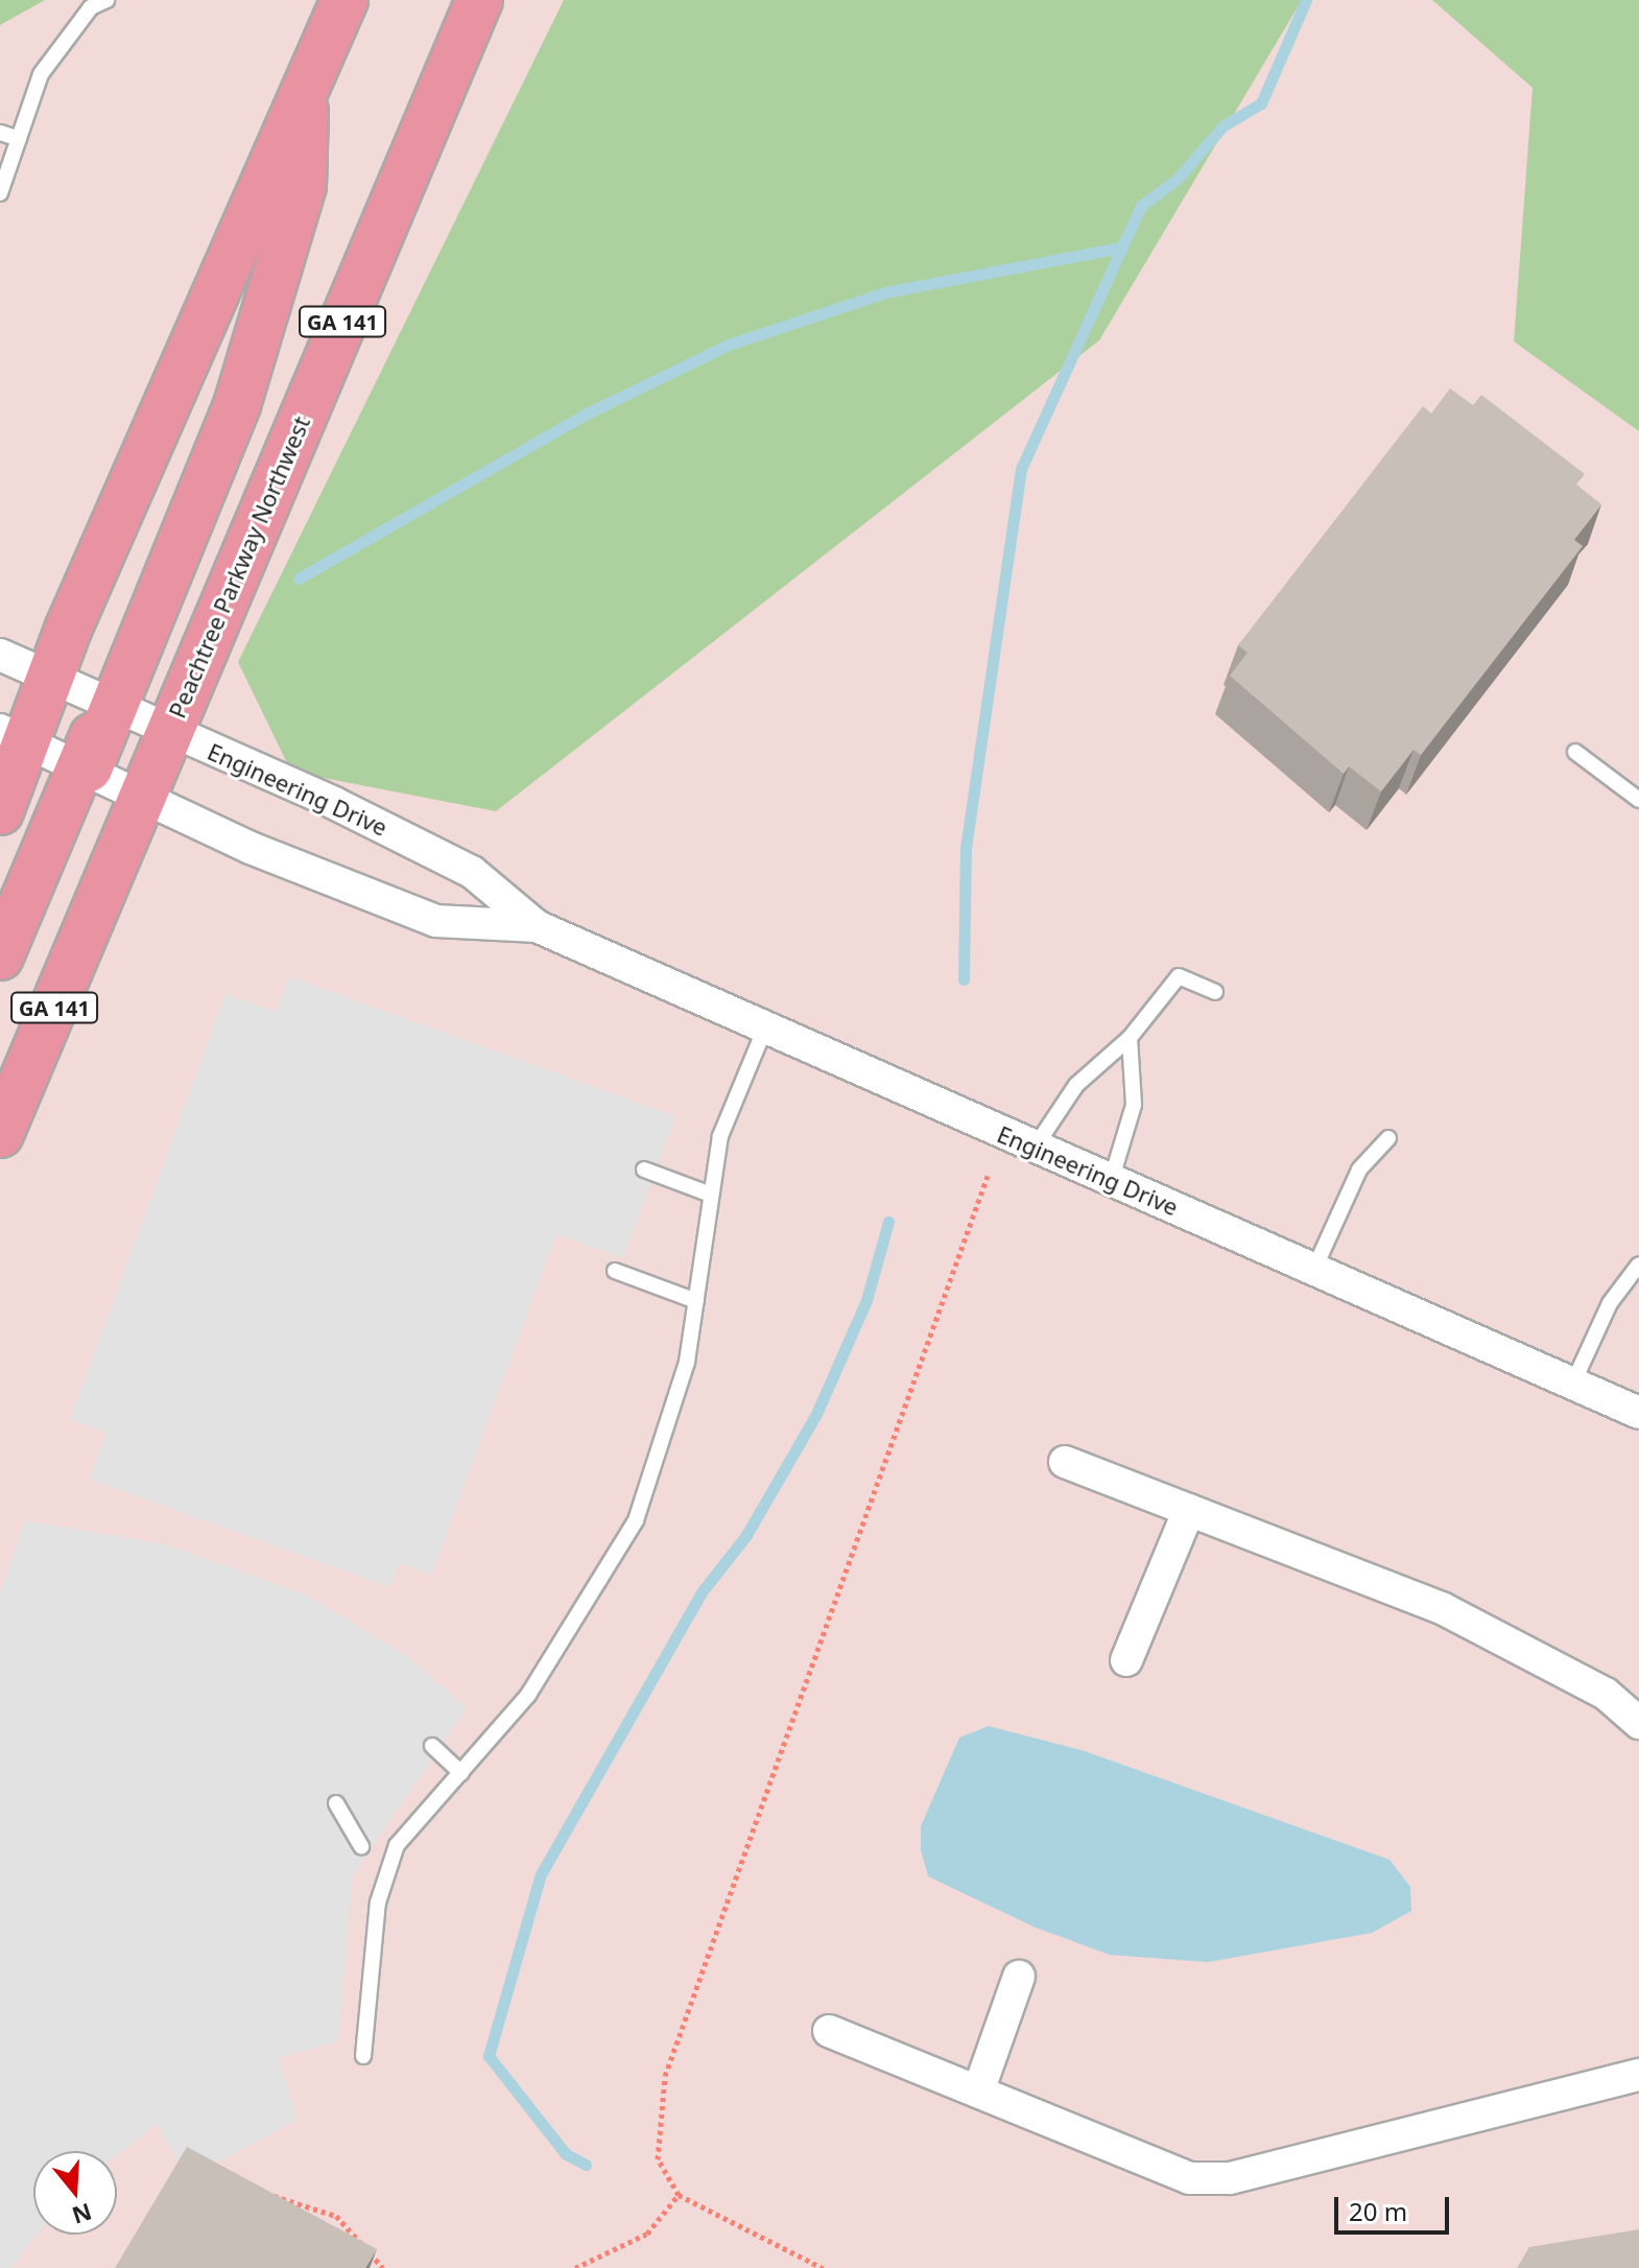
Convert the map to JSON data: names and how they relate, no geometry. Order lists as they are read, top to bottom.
{
  "streets": {
    "highway": ["GA 141", "Peachtree Parkway Northwest"],
    "street": ["Engineering Drive"]
  },
  "crossings": [
    ["Peachtree Parkway Northwest", "Engineering Drive"]
  ],
  "scale_bar": "20 m",
  "north": "bottom"
}
